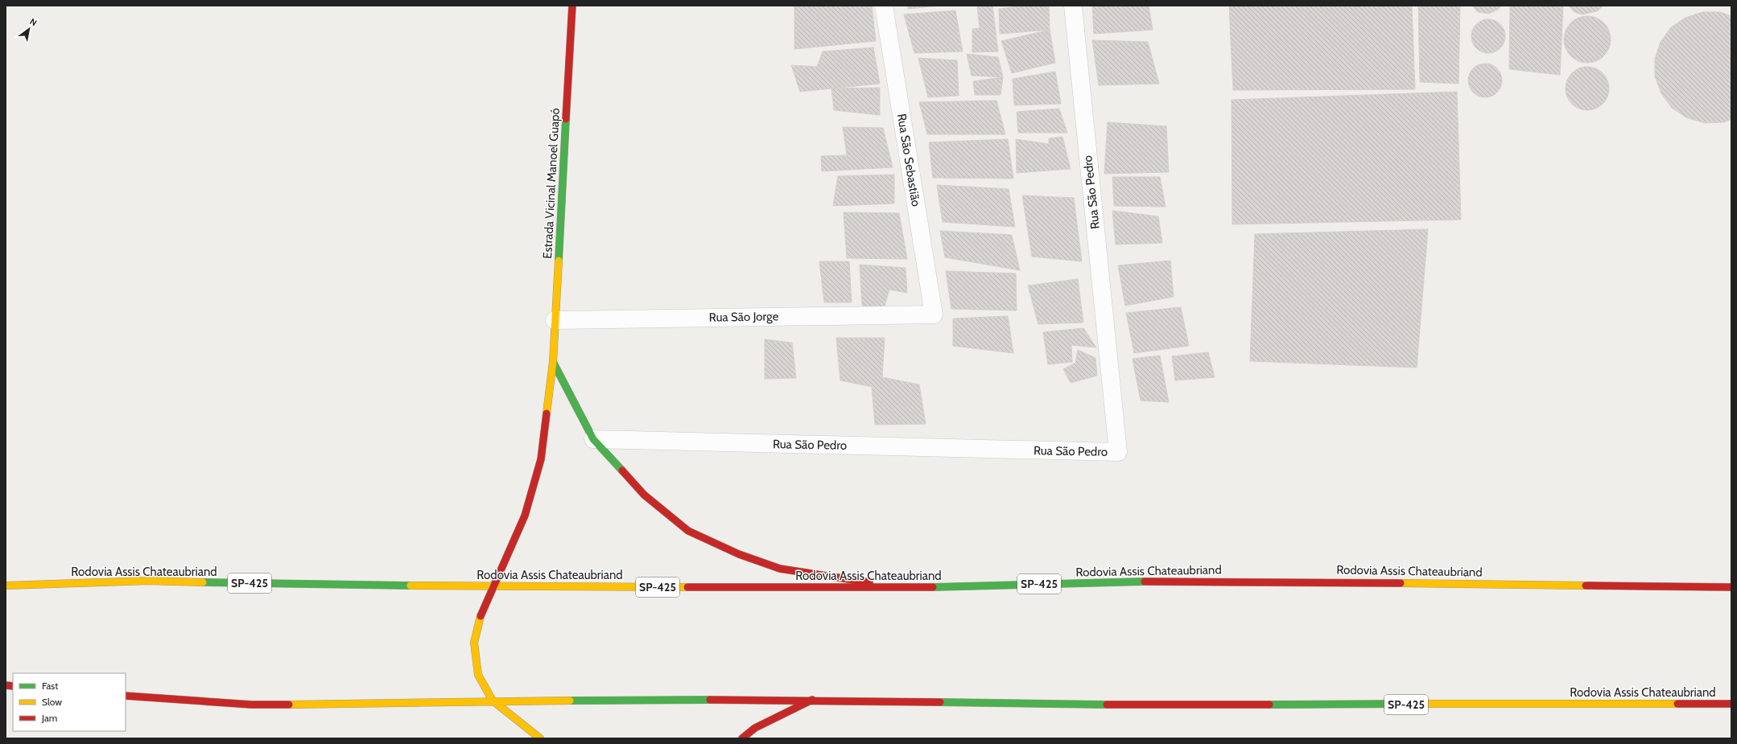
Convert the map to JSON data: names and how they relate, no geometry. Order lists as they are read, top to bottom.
{
  "streets": {
    "main road": ["Estrada Vicinal Manoel Guapó", "Rodovia Assis Chateaubriand", "SP-425"],
    "street": ["Rua São Sebastião", "Rua São Pedro", "Rua São Jorge"]
  },
  "crossings": [
    ["Rua São Sebastião", "Rua São Jorge"],
    ["Estrada Vicinal Manoel Guapó", "Rua São Jorge"],
    ["Estrada Vicinal Manoel Guapó", "Rodovia Assis Chateaubriand"]
  ],
  "legend": ["Fast", "Slow", "Jam"],
  "north": "top right"
}
